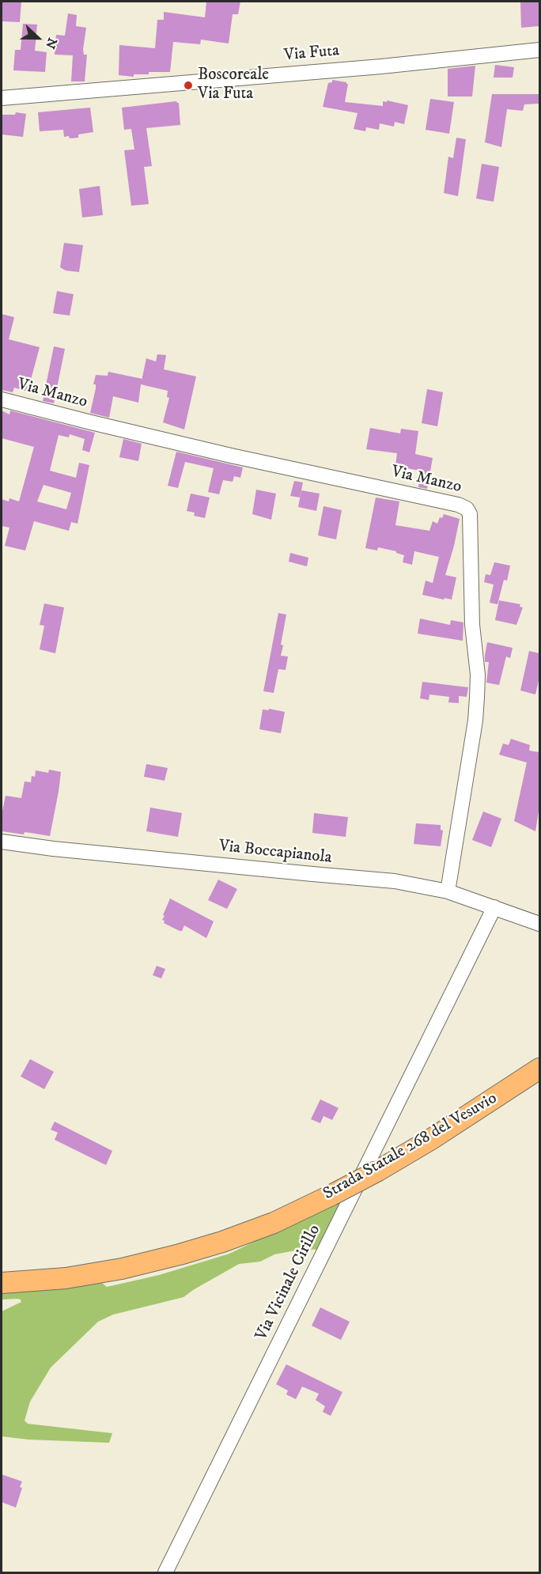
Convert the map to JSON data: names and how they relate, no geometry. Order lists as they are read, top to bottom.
{
  "streets": {
    "highway": ["Strada Statale 268 del Vesuvio"],
    "street": [
      "Via Futa",
      "Via Manzo",
      "Via Boccapianola",
      "Via Vicinale Cirillo"
    ]
  },
  "crossings": [
    ["Via Manzo", "Via Boccapianola"],
    ["Via Boccapianola", "Via Vicinale Cirillo"]
  ],
  "places": ["Boscoreale Via Futa"],
  "north": "right"
}
